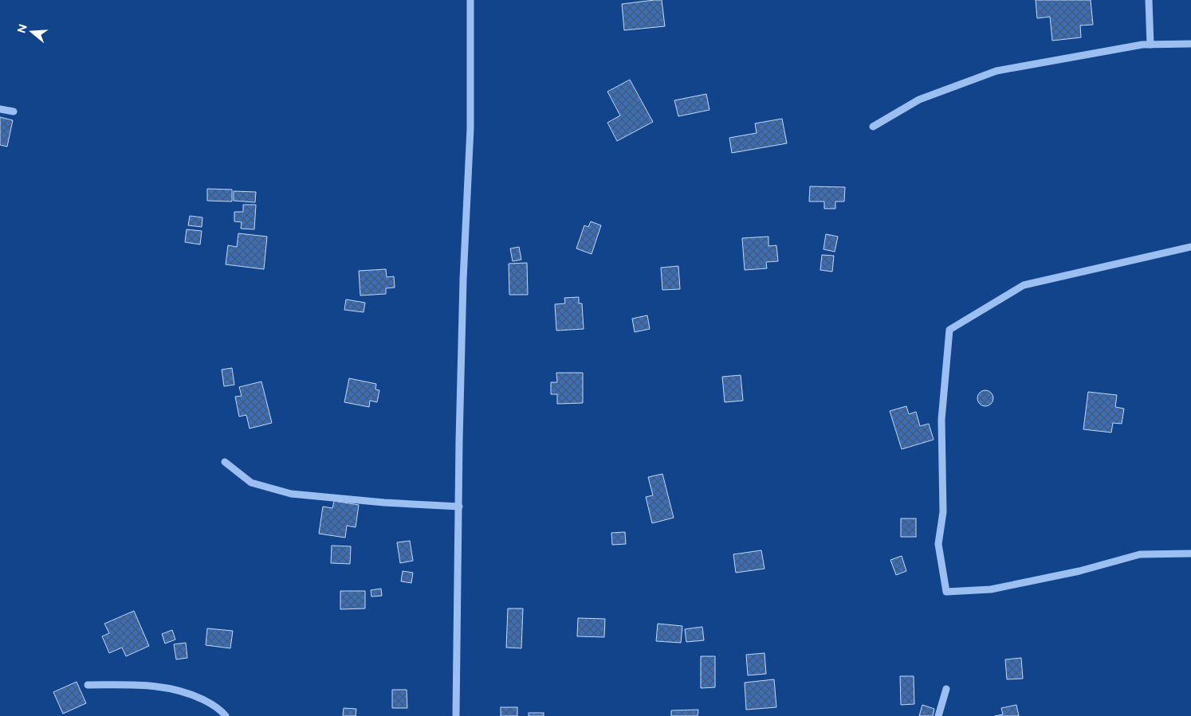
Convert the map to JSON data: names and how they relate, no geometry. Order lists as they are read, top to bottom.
{
  "north": "left"
}
